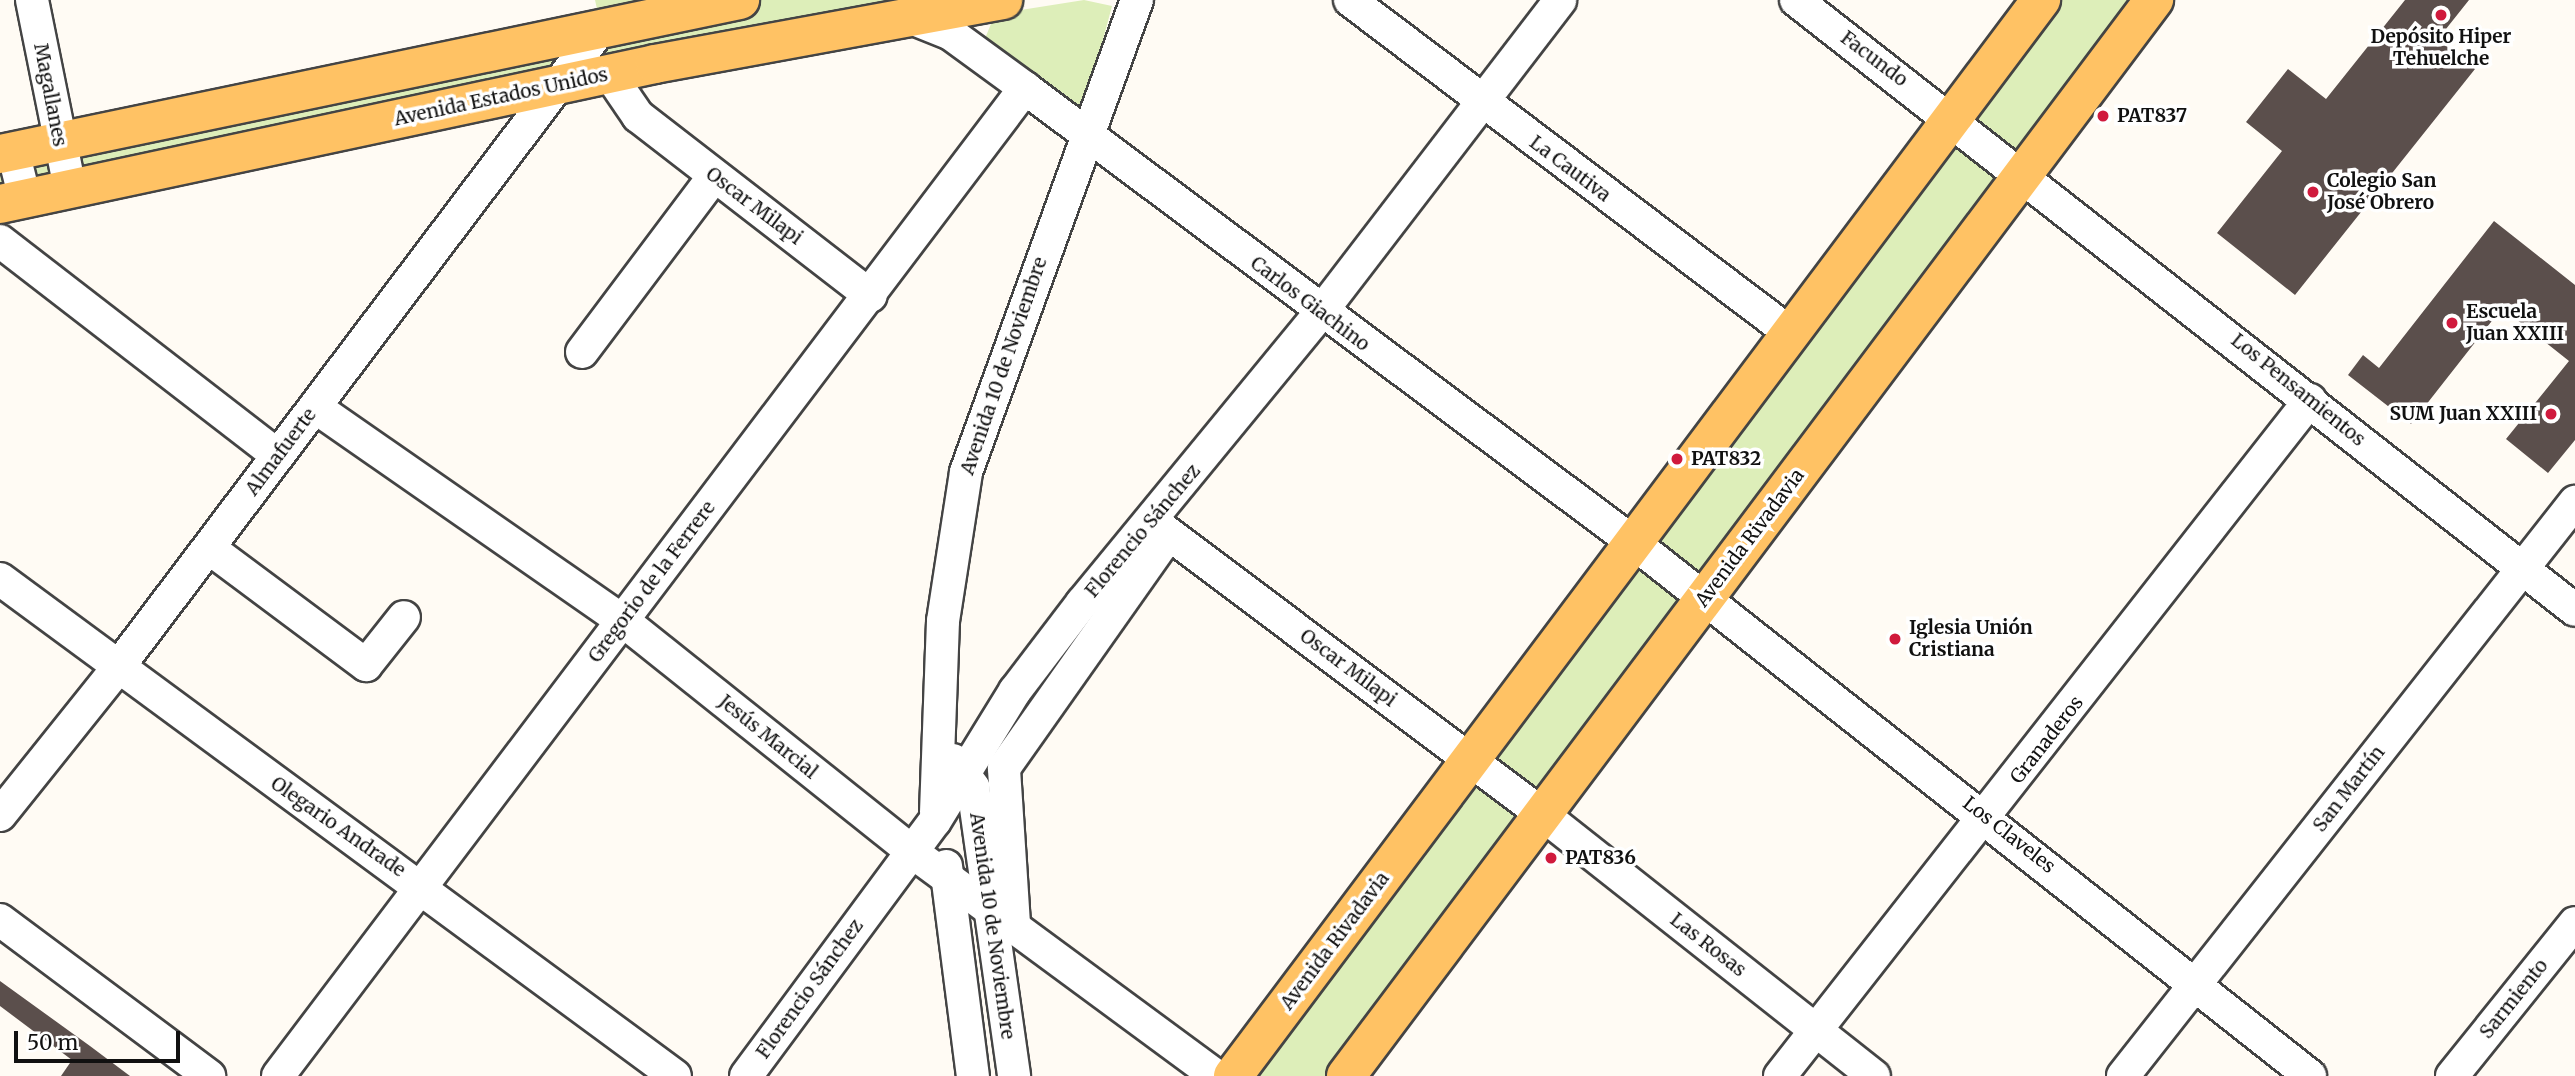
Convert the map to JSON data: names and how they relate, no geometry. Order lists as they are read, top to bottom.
{
  "streets": {
    "main road": ["Avenida Estados Unidos", "Avenida Rivadavia"],
    "street": [
      "Facundo",
      "Magallanes",
      "La Cautiva",
      "Oscar Milapi",
      "Carlos Giachino",
      "Avenida 10 de Noviembre",
      "Los Pensamientos",
      "Almafuerte",
      "Florencio Sánchez",
      "Gregorio de la Ferrere",
      "Jesús Marcial",
      "Granaderos",
      "San Martín",
      "Olegario Andrade",
      "Los Claveles",
      "Las Rosas",
      "Sarmiento"
    ]
  },
  "crossings": [
    ["Facundo", "Los Pensamientos"],
    ["Facundo", "Avenida Rivadavia"],
    ["Magallanes", "Avenida Estados Unidos"],
    ["Avenida Estados Unidos", "Oscar Milapi"],
    ["Avenida Estados Unidos", "Carlos Giachino"],
    ["Avenida Estados Unidos", "Almafuerte"],
    ["La Cautiva", "Florencio Sánchez"],
    ["La Cautiva", "Avenida Rivadavia"],
    ["Oscar Milapi", "Florencio Sánchez"],
    ["Oscar Milapi", "Avenida Rivadavia"],
    ["Oscar Milapi", "Gregorio de la Ferrere"],
    ["Oscar Milapi", "Las Rosas"],
    ["Carlos Giachino", "Avenida 10 de Noviembre"],
    ["Carlos Giachino", "Florencio Sánchez"],
    ["Carlos Giachino", "Avenida Rivadavia"],
    ["Carlos Giachino", "Gregorio de la Ferrere"],
    ["Carlos Giachino", "Los Claveles"],
    ["Avenida 10 de Noviembre", "Florencio Sánchez"],
    ["Avenida 10 de Noviembre", "Jesús Marcial"],
    ["Los Pensamientos", "Avenida Rivadavia"],
    ["Los Pensamientos", "Granaderos"],
    ["Los Pensamientos", "San Martín"],
    ["Almafuerte", "Jesús Marcial"],
    ["Almafuerte", "Olegario Andrade"],
    ["Florencio Sánchez", "Jesús Marcial"],
    ["Avenida Rivadavia", "Los Claveles"],
    ["Avenida Rivadavia", "Las Rosas"],
    ["Gregorio de la Ferrere", "Jesús Marcial"],
    ["Gregorio de la Ferrere", "Olegario Andrade"],
    ["Granaderos", "Los Claveles"],
    ["Granaderos", "Las Rosas"],
    ["San Martín", "Los Claveles"]
  ],
  "places": [
    "Depósito Hiper Tehuelche",
    "PAT837",
    "Colegio San José Obrero",
    "Escuela Juan XXIII",
    "SUM Juan XXIII",
    "PAT832",
    "Iglesia Unión Cristiana",
    "PAT836"
  ],
  "scale_bar": "50 m"
}
